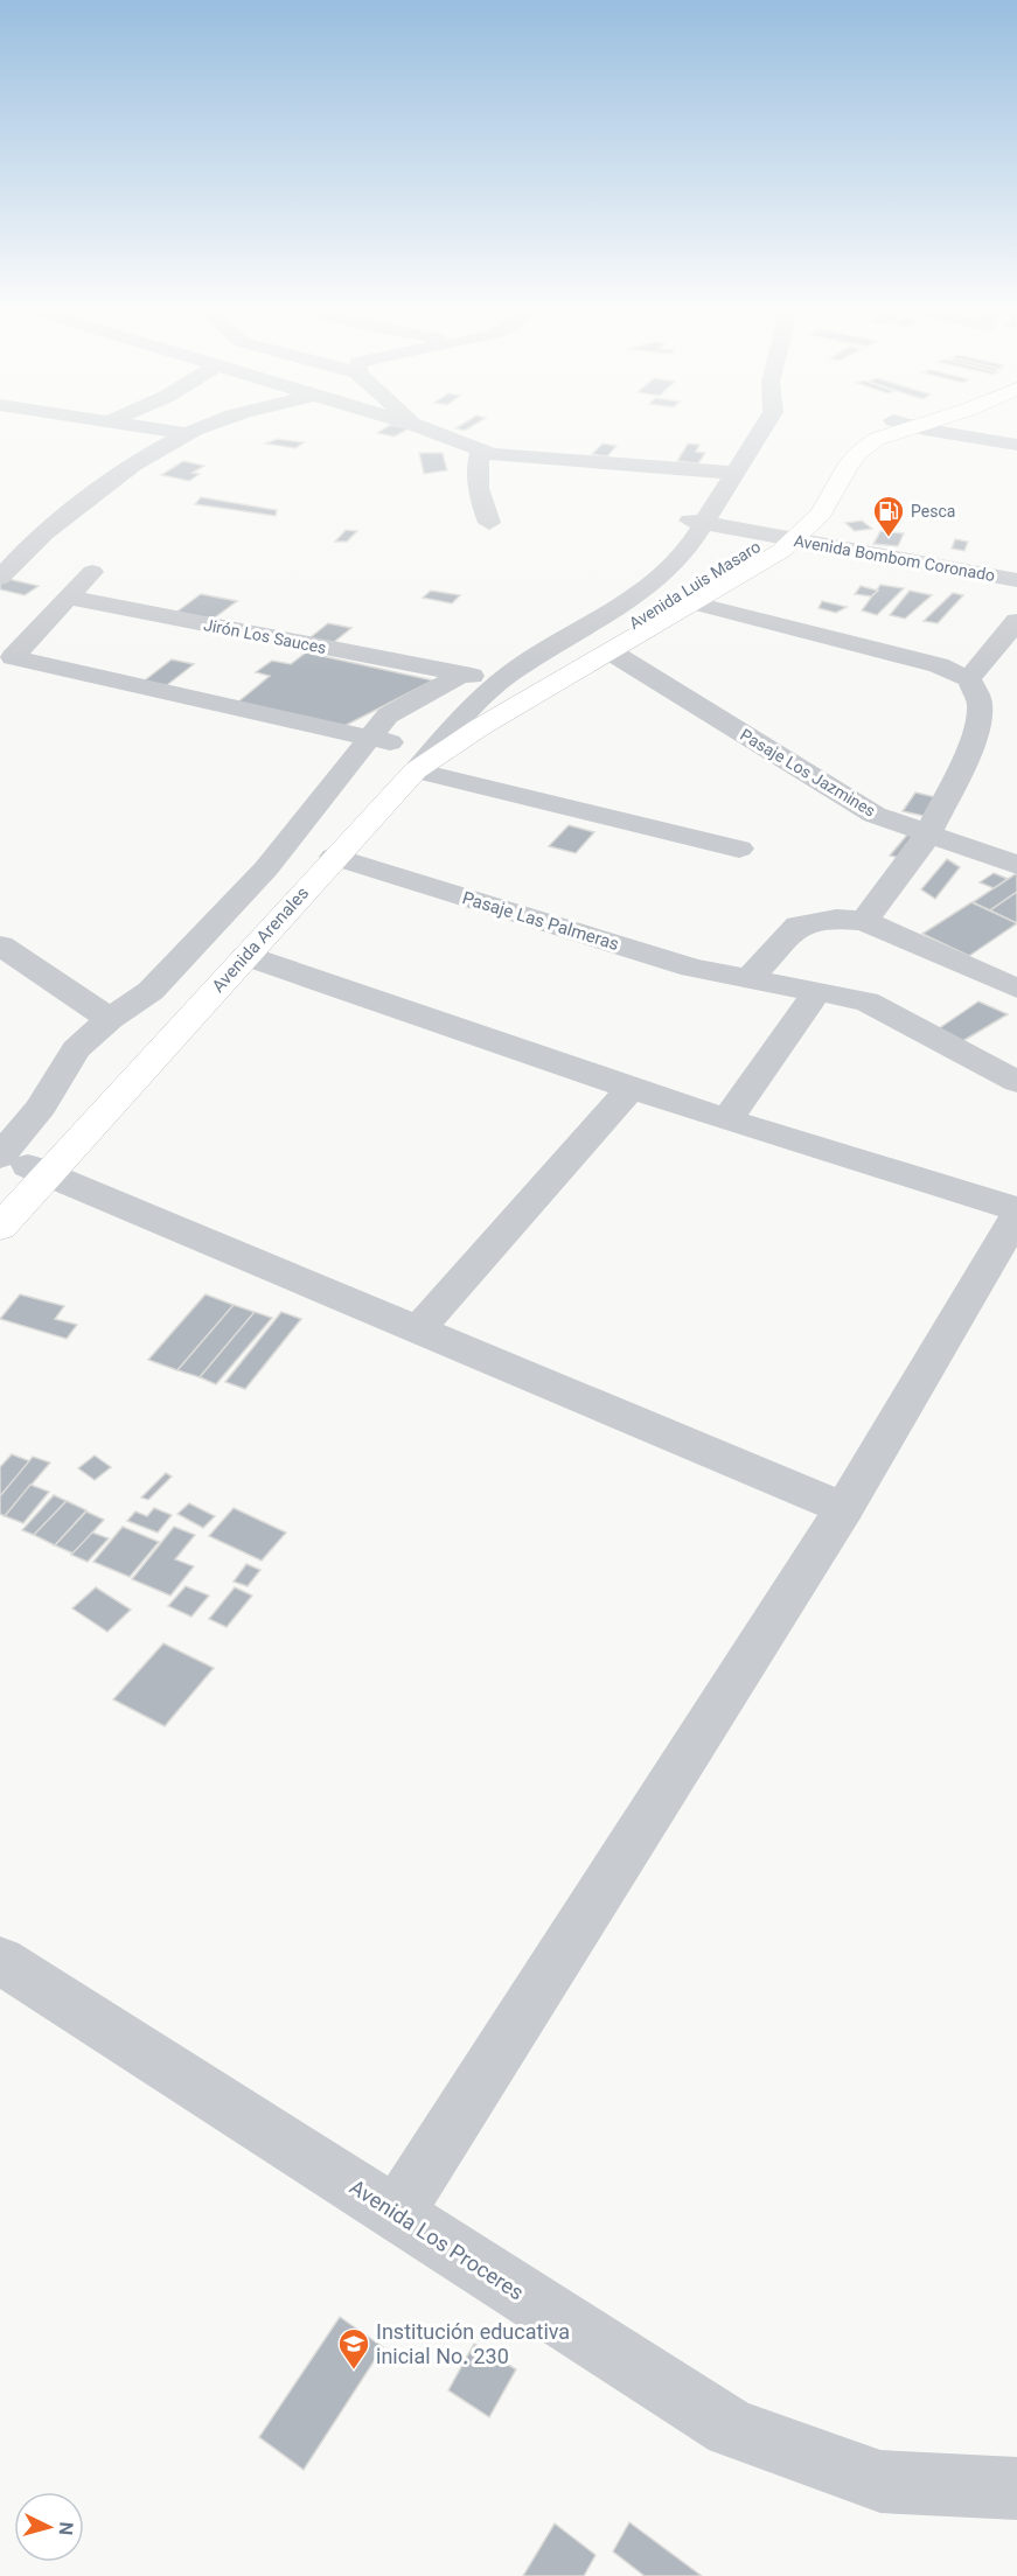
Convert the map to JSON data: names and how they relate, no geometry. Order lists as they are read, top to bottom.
{
  "streets": {
    "main road": ["Avenida Luis Masaro", "Avenida Arenales"],
    "street": [
      "Avenida Bombom Coronado",
      "Jirón Los Sauces",
      "Pasaje Los Jazmines",
      "Pasaje Las Palmeras",
      "Avenida Los Proceres"
    ]
  },
  "crossings": [
    ["Avenida Bombom Coronado", "Avenida Luis Masaro"],
    ["Avenida Bombom Coronado", "Avenida Arenales"],
    ["Avenida Luis Masaro", "Pasaje Los Jazmines"],
    ["Avenida Luis Masaro", "Avenida Arenales"],
    ["Jirón Los Sauces", "Avenida Arenales"],
    ["Pasaje Las Palmeras", "Avenida Arenales"]
  ],
  "places": {
    "fuel station": ["Pesca"],
    "school or university": ["Institución educativa inicial No. 230"]
  },
  "north": "right"
}
